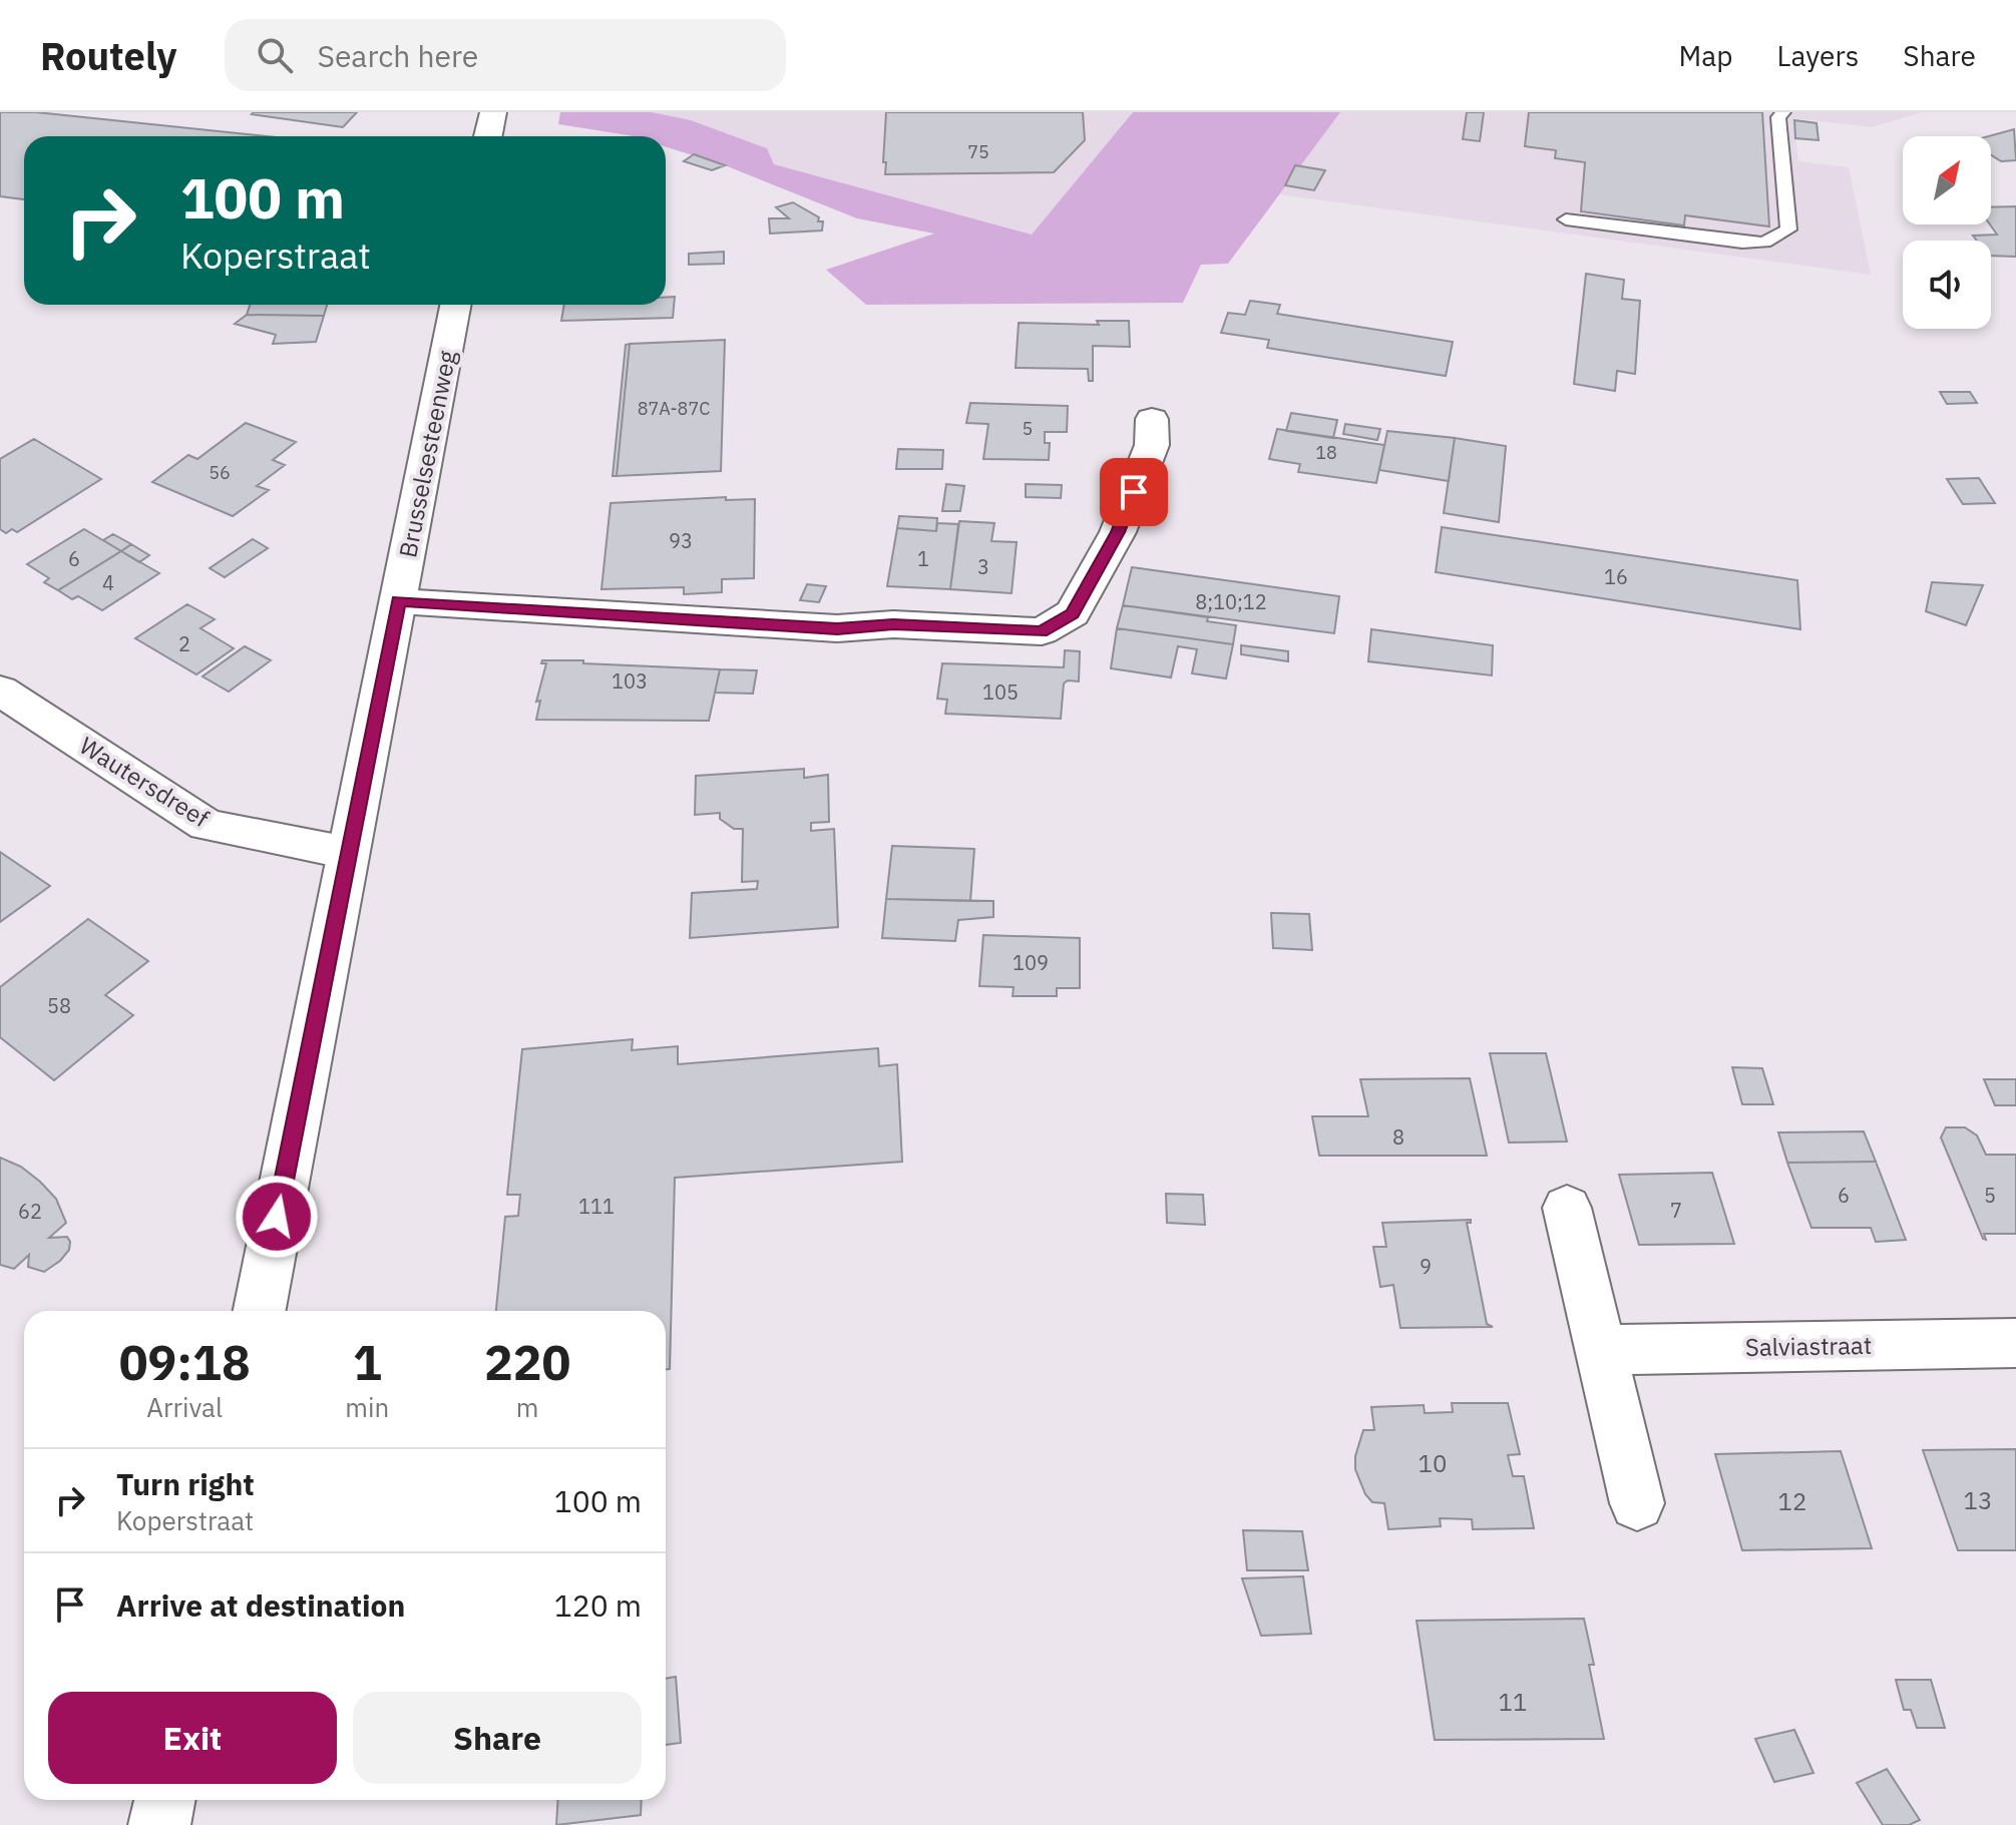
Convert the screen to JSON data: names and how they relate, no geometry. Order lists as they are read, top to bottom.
{
  "streets": {
    "street": ["Brusselsesteenweg", "Wautersdreef", "Salviastraat"]
  },
  "crossings": [
    ["Brusselsesteenweg", "Wautersdreef"]
  ],
  "house_numbers": [
    "75",
    "87A-87C",
    "5",
    "18",
    "56",
    "93",
    "6",
    "1",
    "3",
    "16",
    "4",
    "8;10;12",
    "2",
    "103",
    "105",
    "109",
    "58",
    "8",
    "6",
    "5",
    "111",
    "7",
    "62",
    "9",
    "10",
    "13",
    "12",
    "11"
  ],
  "north": "top right",
  "page": {
    "header": "Routely",
    "search": "Search here",
    "nav": ["Map", "Layers", "Share"],
    "turn": ["100 m", "Koperstraat"],
    "eta": [
      "09:18",
      "Arrival",
      "1",
      "min",
      "220",
      "m"
    ],
    "list": [
      {
        "name": "Turn right",
        "note": "Koperstraat",
        "value": "100 m"
      },
      {
        "name": "Arrive at destination",
        "value": "120 m"
      }
    ],
    "buttons": ["Exit", "Share"]
  }
}
